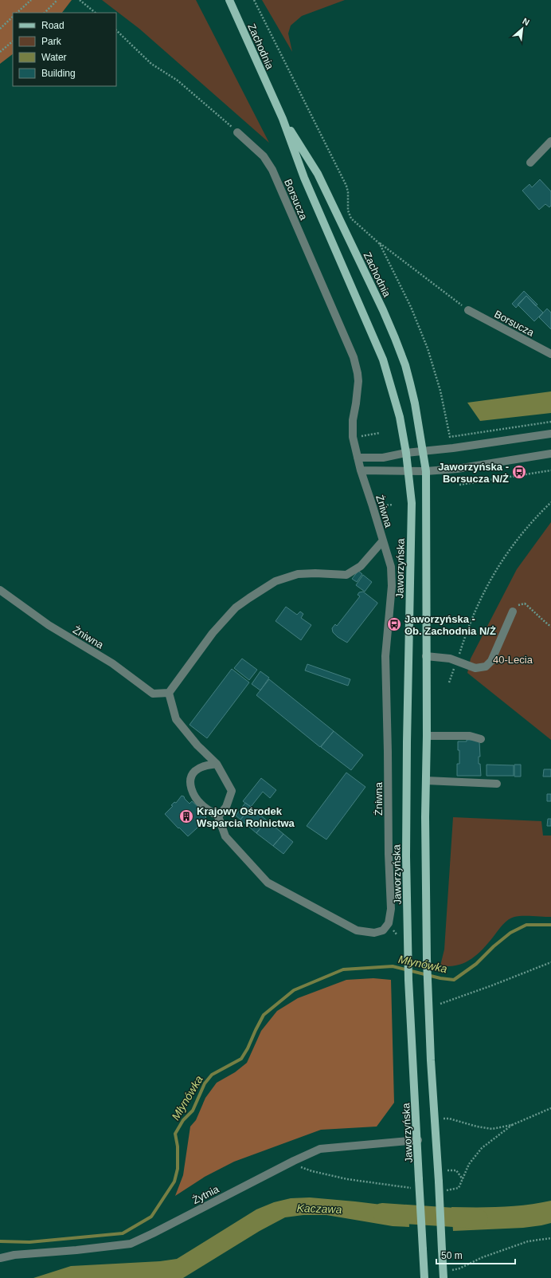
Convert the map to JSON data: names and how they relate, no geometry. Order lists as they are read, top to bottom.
{
  "streets": {
    "main road": ["Zachodnia", "Jaworzyńska"],
    "street": ["Borsucza", "Żniwna", "Żytnia"]
  },
  "crossings": [
    ["Zachodnia", "Jaworzyńska"],
    ["Borsucza", "Żniwna"],
    ["Jaworzyńska", "Żytnia"]
  ],
  "water": ["Młynówka", "Kaczawa"],
  "parks": ["40-Lecia"],
  "places": {
    "bus stop": ["Jaworzyńska - Borsucza N/Ż", "Jaworzyńska - Ob. Zachodnia N/Ż"],
    "building": ["Krajowy Ośrodek Wsparcia Rolnictwa"]
  },
  "legend": [
    "Road",
    "Park",
    "Water",
    "Building"
  ],
  "scale_bar": "50 m",
  "north": "top right"
}
